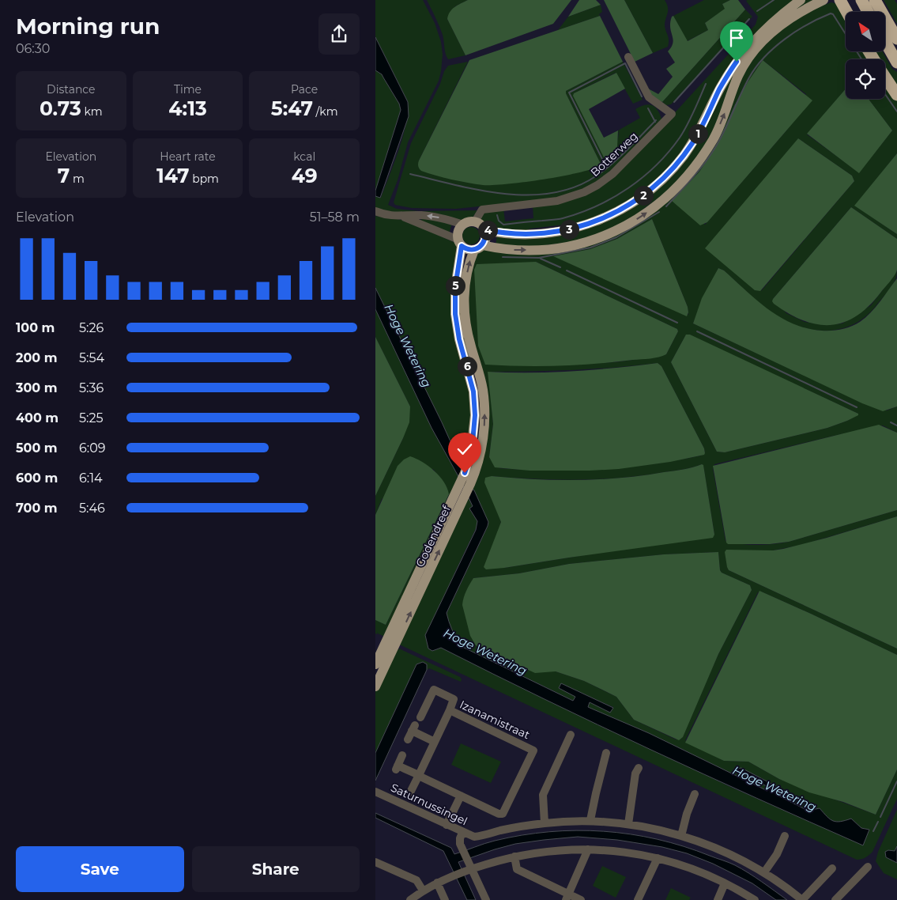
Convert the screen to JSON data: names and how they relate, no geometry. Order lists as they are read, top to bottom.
{
  "streets": {
    "main road": ["Godendreef"],
    "street": ["Botterweg", "Izanamistraat", "Saturnussingel"]
  },
  "crossings": [
    ["Botterweg", "Godendreef"]
  ],
  "water": ["Hoge Wetering"],
  "north": "top left",
  "page": {
    "heading": ["Morning run", "06:30"],
    "stats": [
      ["Distance", "0.73 km"],
      ["Time", "4:13"],
      ["Pace", "5:47 /km"],
      ["Elevation", "7 m"],
      ["Heart rate", "147 bpm"],
      ["kcal", "49"]
    ],
    "pins": [
      "1",
      "2",
      "3",
      "4",
      "5",
      "6"
    ],
    "chart": ["Elevation", "51–58 m"],
    "list": [
      {
        "name": "100 m",
        "note": "5:26"
      },
      {
        "name": "200 m",
        "note": "5:54"
      },
      {
        "name": "300 m",
        "note": "5:36"
      },
      {
        "name": "400 m",
        "note": "5:25"
      },
      {
        "name": "500 m",
        "note": "6:09"
      },
      {
        "name": "600 m",
        "note": "6:14"
      },
      {
        "name": "700 m",
        "note": "5:46"
      }
    ],
    "buttons": ["Save", "Share"]
  }
}
